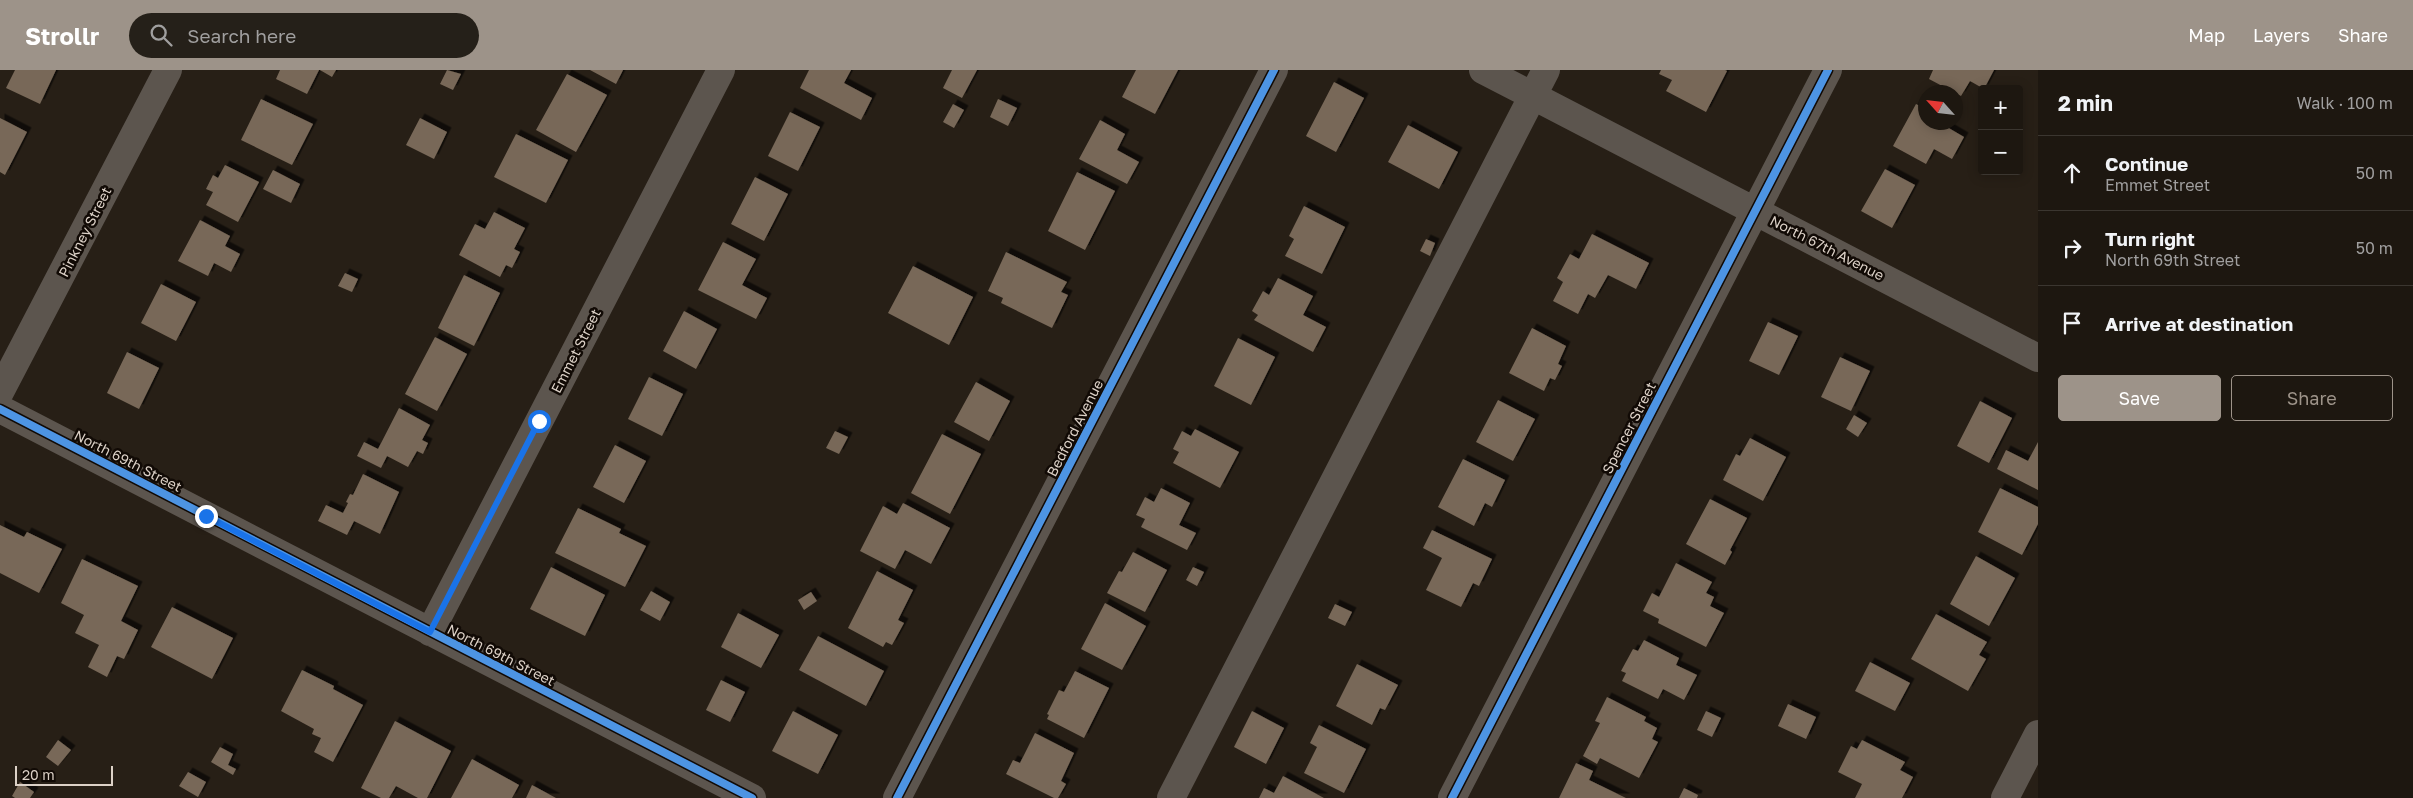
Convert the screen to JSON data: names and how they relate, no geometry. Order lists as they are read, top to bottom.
{
  "streets": {
    "street": [
      "Pinkney Street",
      "North 67th Avenue",
      "Emmet Street",
      "Bedford Avenue",
      "Spencer Street",
      "North 69th Street"
    ]
  },
  "crossings": [
    ["North 67th Avenue", "Spencer Street"],
    ["Emmet Street", "North 69th Street"]
  ],
  "scale_bar": "20 m",
  "north": "top left",
  "page": {
    "header": "Strollr",
    "search": "Search here",
    "nav": ["Map", "Layers", "Share"],
    "heading": ["2 min", "Walk · 100 m"],
    "map_buttons": ["+", "−"],
    "list": [
      ["Continue", "Emmet Street", "50 m"],
      ["Turn right", "North 69th Street", "50 m"],
      "Arrive at destination"
    ],
    "buttons": ["Save", "Share"],
    "scale": "20 m"
  }
}
